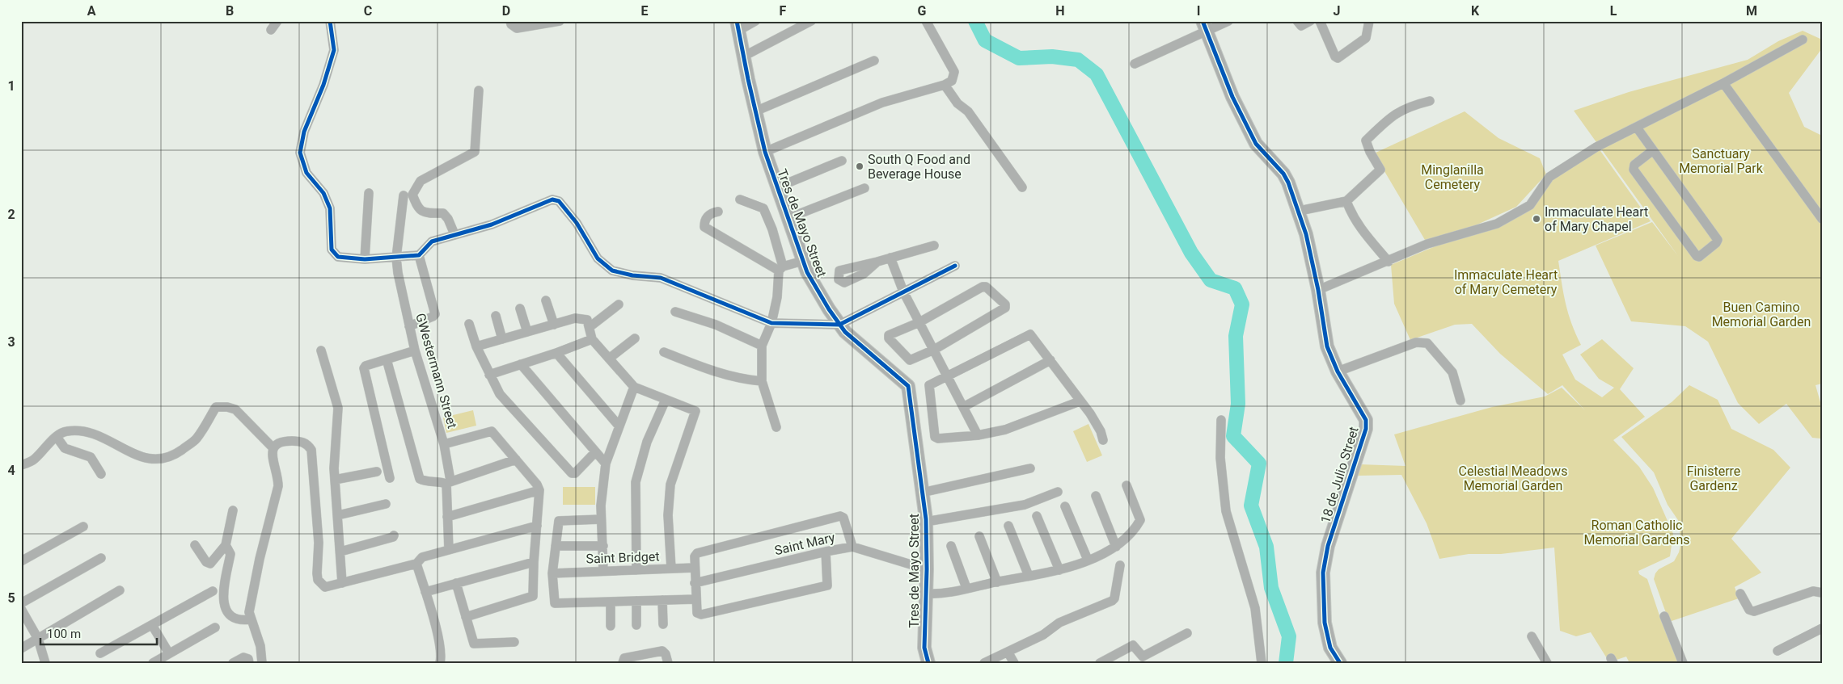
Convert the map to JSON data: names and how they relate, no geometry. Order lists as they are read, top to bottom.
{
  "streets": {
    "street": [
      "Tres de Mayo Street",
      "GWestermann Street",
      "18 de Julio Street",
      "Saint Mary",
      "Saint Bridget"
    ]
  },
  "crossings": [
    ["Tres de Mayo Street", "Saint Mary"]
  ],
  "parks": [
    "Sanctuary Memorial Park",
    "Minglanilla Cemetery",
    "Immaculate Heart of Mary Cemetery",
    "Buen Camino Memorial Garden",
    "Celestial Meadows Memorial Garden",
    "Finisterre Gardenz",
    "Roman Catholic Memorial Gardens"
  ],
  "places": ["South Q Food and Beverage House", "Immaculate Heart of Mary Chapel"],
  "scale_bar": "100 m",
  "grid": {
    "columns": [
      "A",
      "B",
      "C",
      "D",
      "E",
      "F",
      "G",
      "H",
      "I",
      "J",
      "K",
      "L",
      "M"
    ],
    "rows": [
      "1",
      "2",
      "3",
      "4",
      "5"
    ]
  }
}
